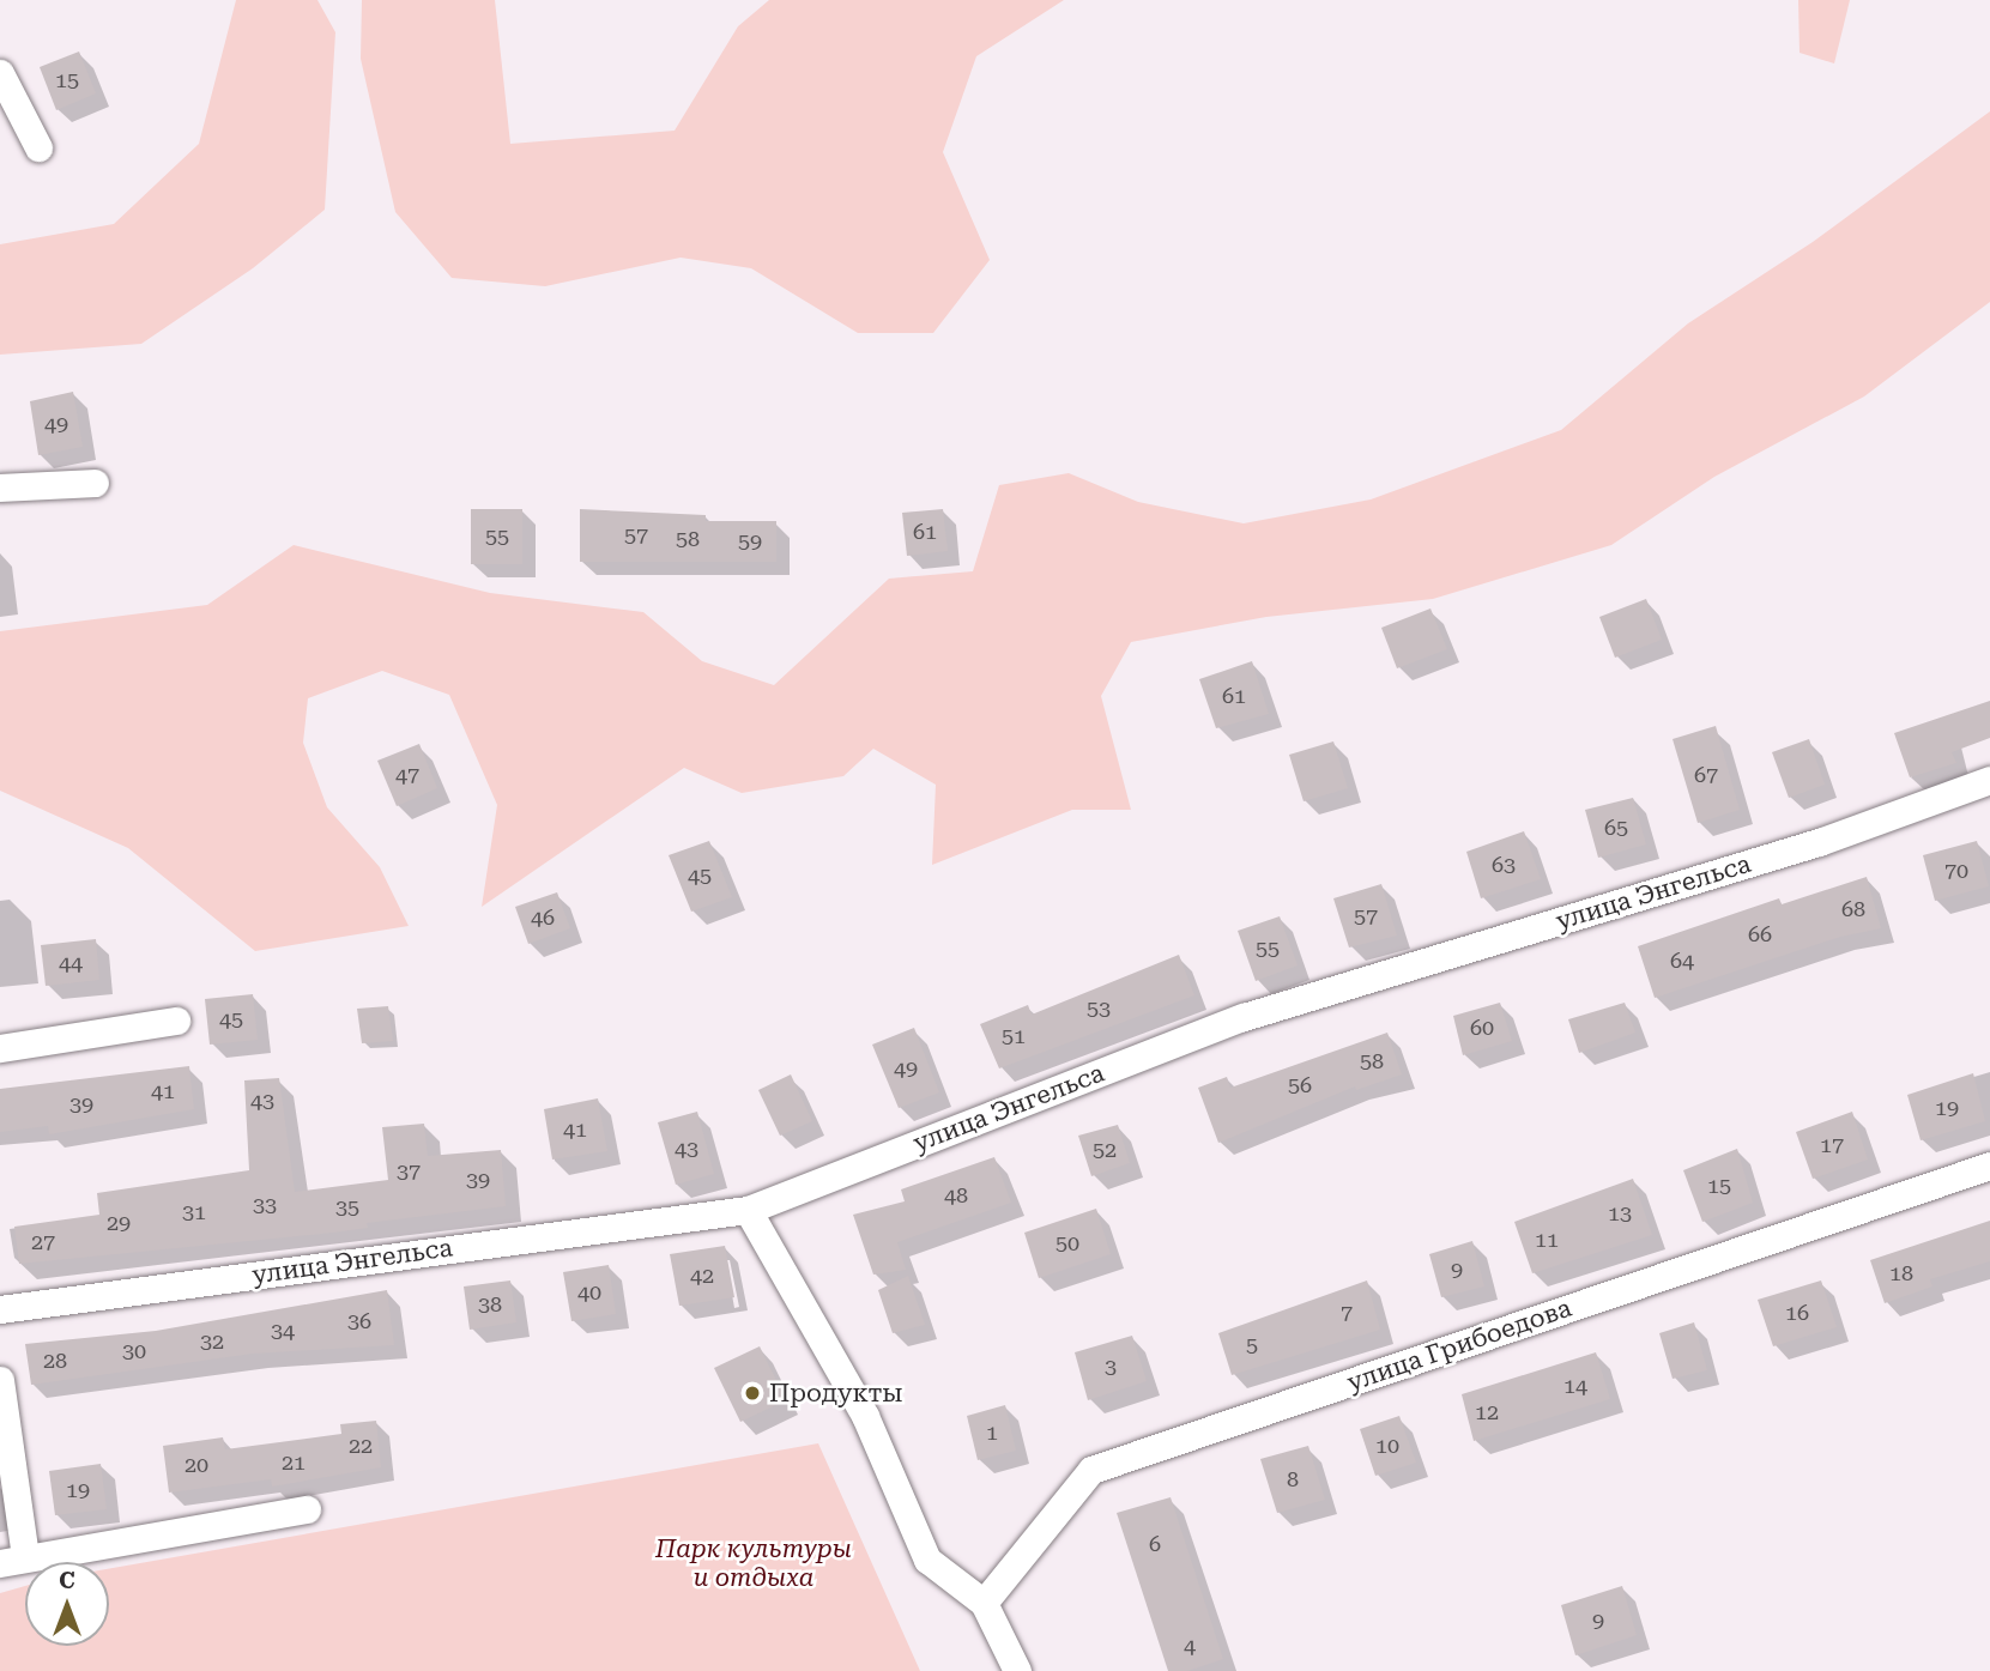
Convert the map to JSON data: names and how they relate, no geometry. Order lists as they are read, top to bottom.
{
  "streets": {
    "street": ["улица Энгельса", "улица Грибоедова"]
  },
  "parks": ["Парк культуры и отдыха"],
  "places": ["Продукты"],
  "house_numbers": [
    "15",
    "49",
    "61",
    "57",
    "55",
    "58",
    "59",
    "61",
    "47",
    "67",
    "65",
    "63",
    "70",
    "45",
    "68",
    "57",
    "46",
    "66",
    "55",
    "64",
    "44",
    "53",
    "45",
    "60",
    "51",
    "58",
    "49",
    "56",
    "41",
    "43",
    "39",
    "19",
    "41",
    "17",
    "43",
    "52",
    "37",
    "39",
    "15",
    "48",
    "33",
    "35",
    "31",
    "13",
    "29",
    "11",
    "27",
    "50",
    "9",
    "18",
    "42",
    "40",
    "38",
    "7",
    "16",
    "36",
    "34",
    "32",
    "5",
    "30",
    "28",
    "3",
    "14",
    "12",
    "1",
    "22",
    "10",
    "21",
    "20",
    "8",
    "19",
    "6",
    "9",
    "4"
  ],
  "north": "top"
}
